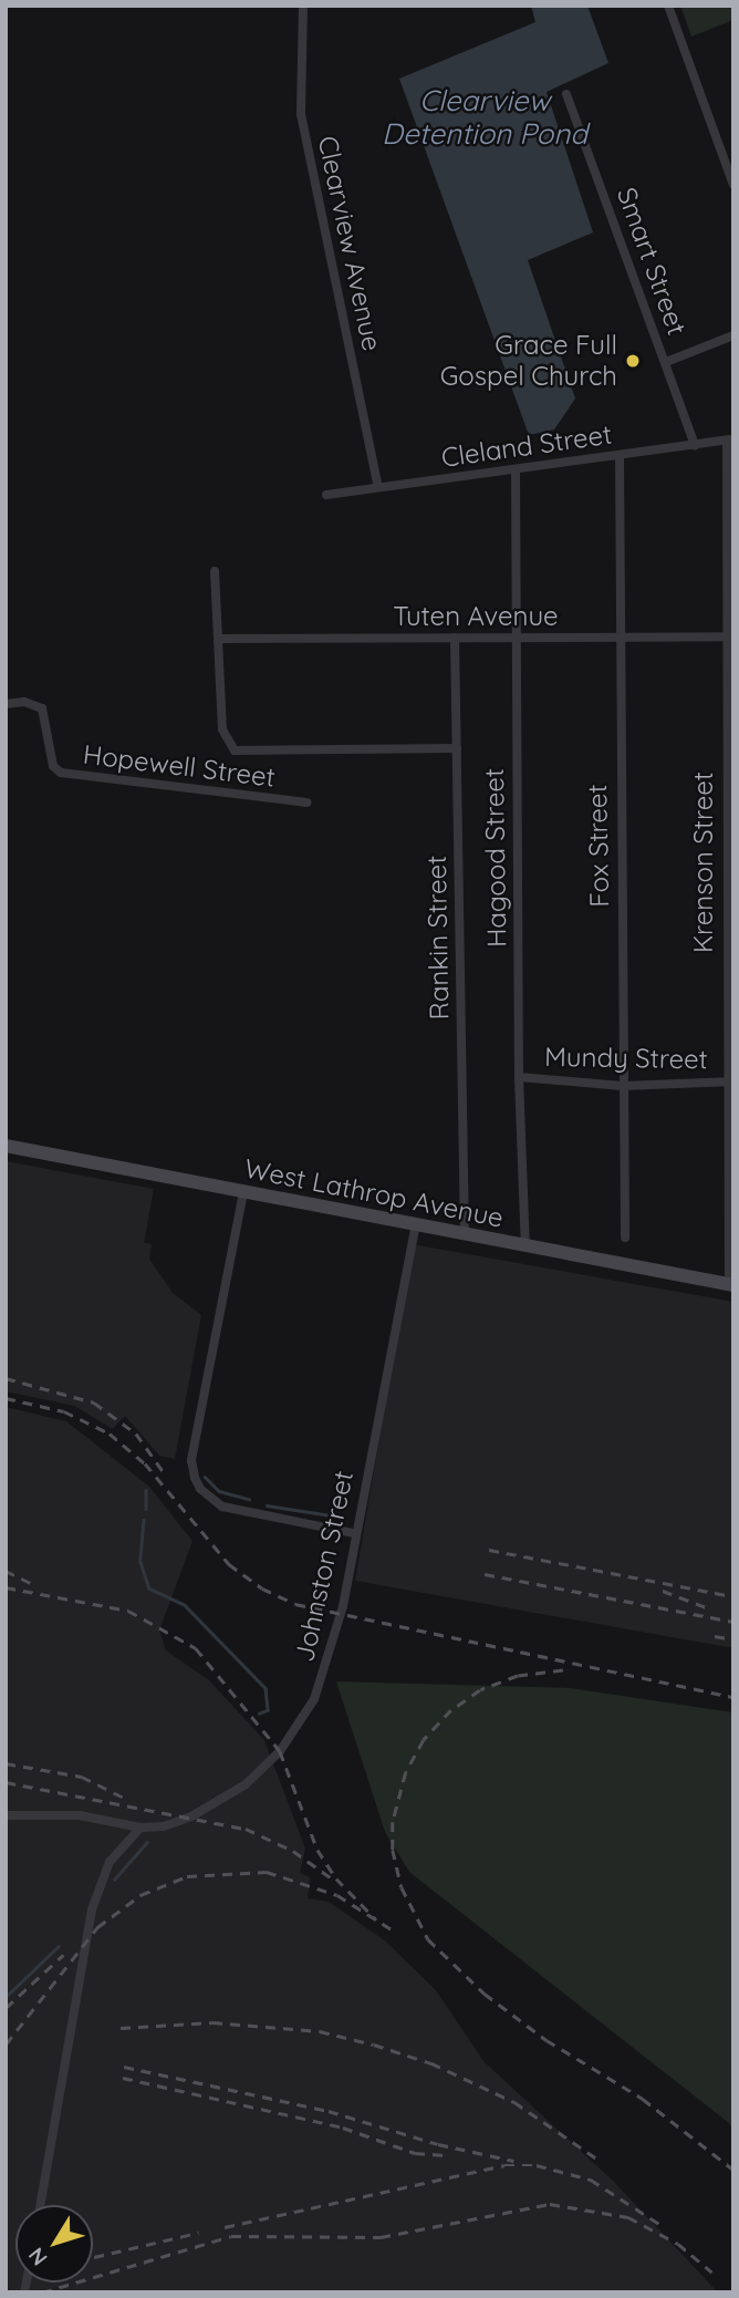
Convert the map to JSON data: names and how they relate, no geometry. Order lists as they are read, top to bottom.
{
  "streets": {
    "street": [
      "Clearview Avenue",
      "Smart Street",
      "Cleland Street",
      "Tuten Avenue",
      "Hopewell Street",
      "Fox Street",
      "Hagood Street",
      "Krenson Street",
      "Rankin Street",
      "Mundy Street",
      "West Lathrop Avenue",
      "Johnston Street"
    ]
  },
  "crossings": [
    ["Clearview Avenue", "Cleland Street"],
    ["Smart Street", "Cleland Street"],
    ["Cleland Street", "Fox Street"],
    ["Cleland Street", "Hagood Street"],
    ["Cleland Street", "Krenson Street"],
    ["Tuten Avenue", "Hopewell Street"],
    ["Tuten Avenue", "Fox Street"],
    ["Tuten Avenue", "Hagood Street"],
    ["Tuten Avenue", "Krenson Street"],
    ["Tuten Avenue", "Rankin Street"],
    ["Hopewell Street", "Rankin Street"],
    ["Fox Street", "Mundy Street"],
    ["Hagood Street", "Mundy Street"],
    ["Hagood Street", "West Lathrop Avenue"],
    ["Krenson Street", "Mundy Street"],
    ["Krenson Street", "West Lathrop Avenue"],
    ["Rankin Street", "West Lathrop Avenue"],
    ["West Lathrop Avenue", "Johnston Street"]
  ],
  "water": ["Clearview Detention Pond"],
  "places": ["Grace Full Gospel Church"],
  "north": "bottom left"
}
